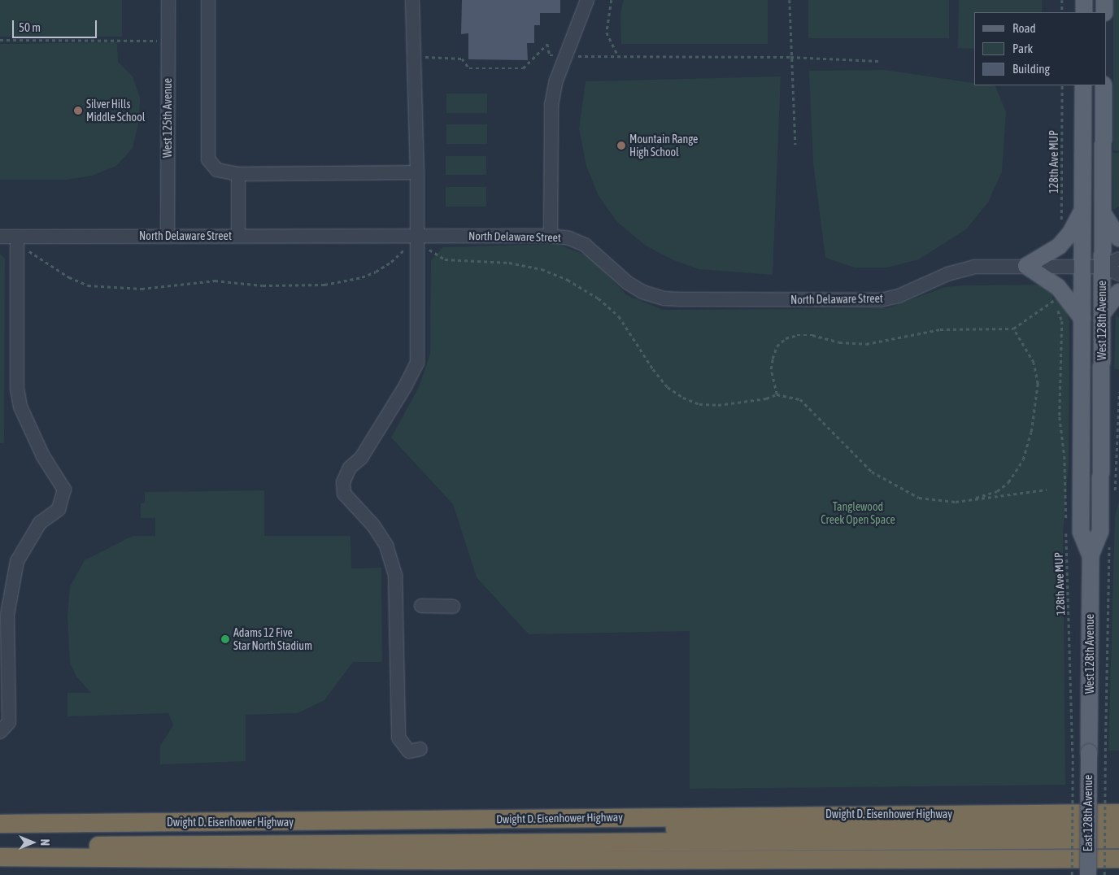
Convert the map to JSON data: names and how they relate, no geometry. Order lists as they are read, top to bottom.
{
  "streets": {
    "highway": ["Dwight D. Eisenhower Highway"],
    "main road": ["West 128th Avenue", "East 128th Avenue"],
    "street": ["West 125th Avenue", "North Delaware Street"],
    "path": ["128th Ave MUP"]
  },
  "crossings": [
    ["West 125th Avenue", "North Delaware Street"],
    ["North Delaware Street", "West 128th Avenue"],
    ["West 128th Avenue", "East 128th Avenue"]
  ],
  "parks": ["Tanglewood Creek Open Space"],
  "places": ["Silver Hills Middle School", "Mountain Range High School", "Adams 12 Five Star North Stadium"],
  "legend": ["Road", "Park", "Building"],
  "scale_bar": "50 m",
  "north": "right"
}
